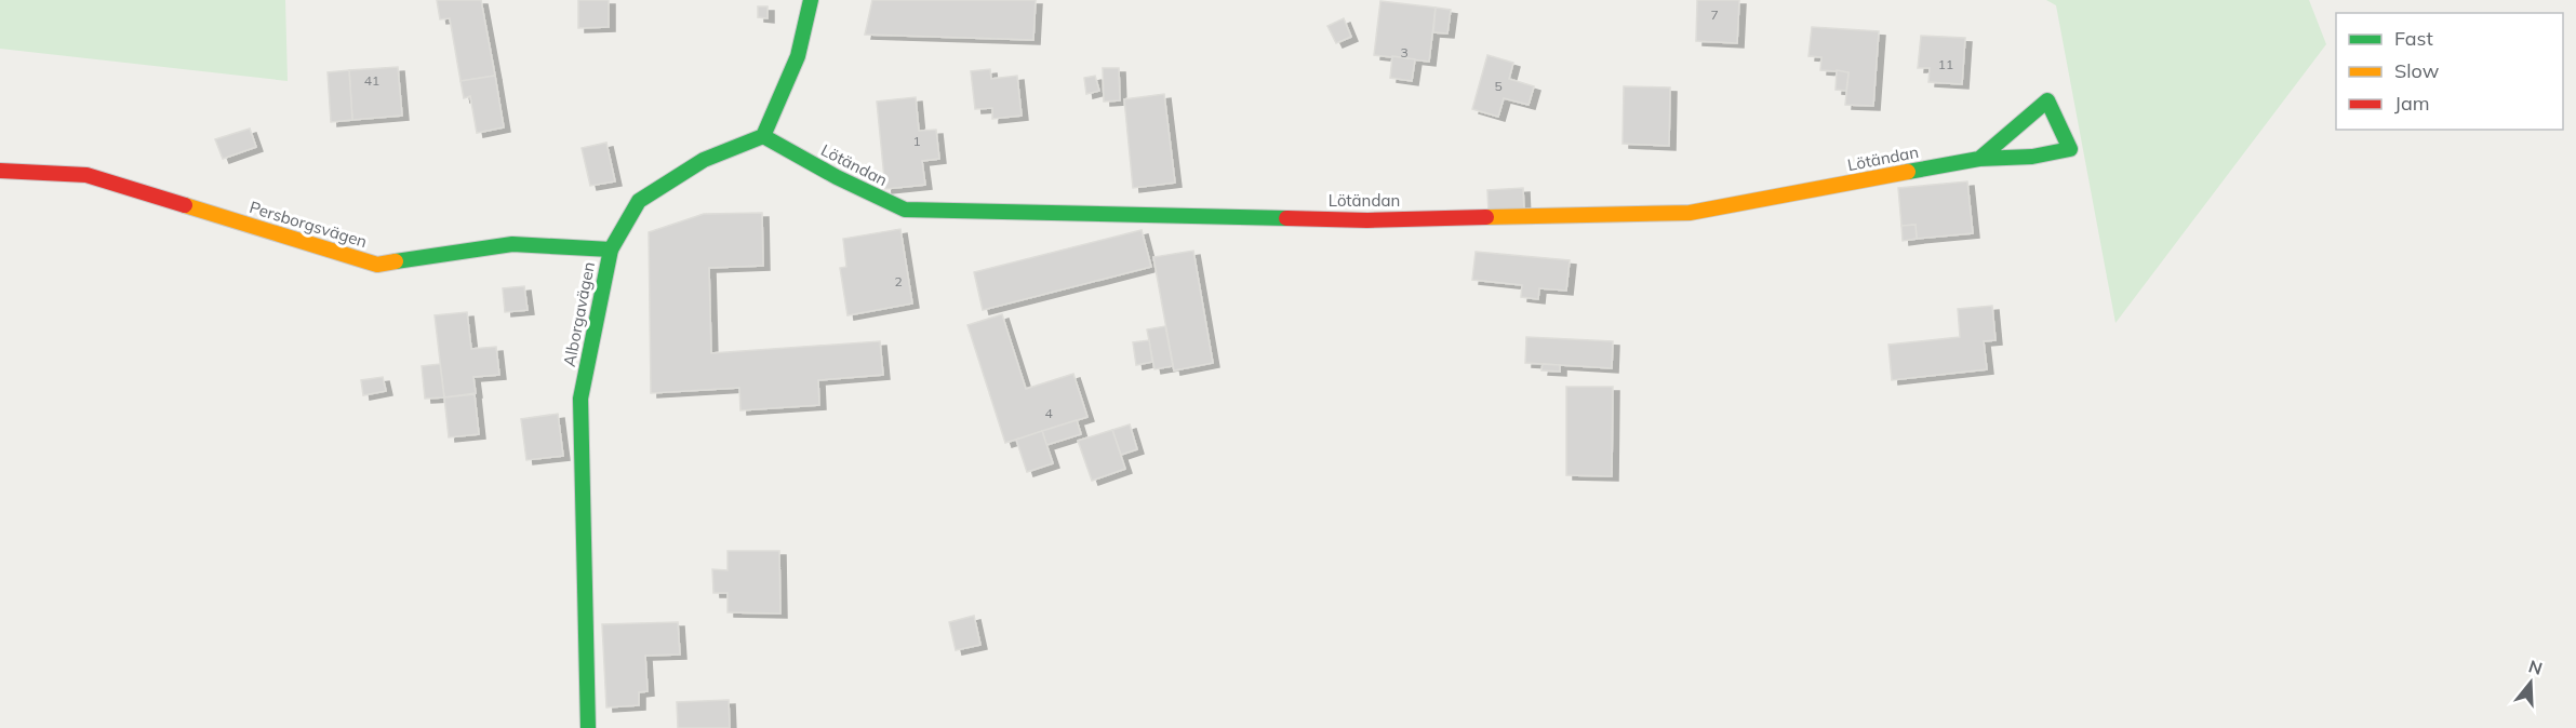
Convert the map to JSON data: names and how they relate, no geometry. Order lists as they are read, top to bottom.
{
  "streets": {
    "street": ["Lötändan", "Persborgsvägen", "Alborgavägen"]
  },
  "crossings": [
    ["Lötändan", "Alborgavägen"],
    ["Persborgsvägen", "Alborgavägen"]
  ],
  "house_numbers": [
    "7",
    "3",
    "11",
    "41",
    "5",
    "1",
    "2",
    "4"
  ],
  "legend": ["Fast", "Slow", "Jam"],
  "north": "top"
}
